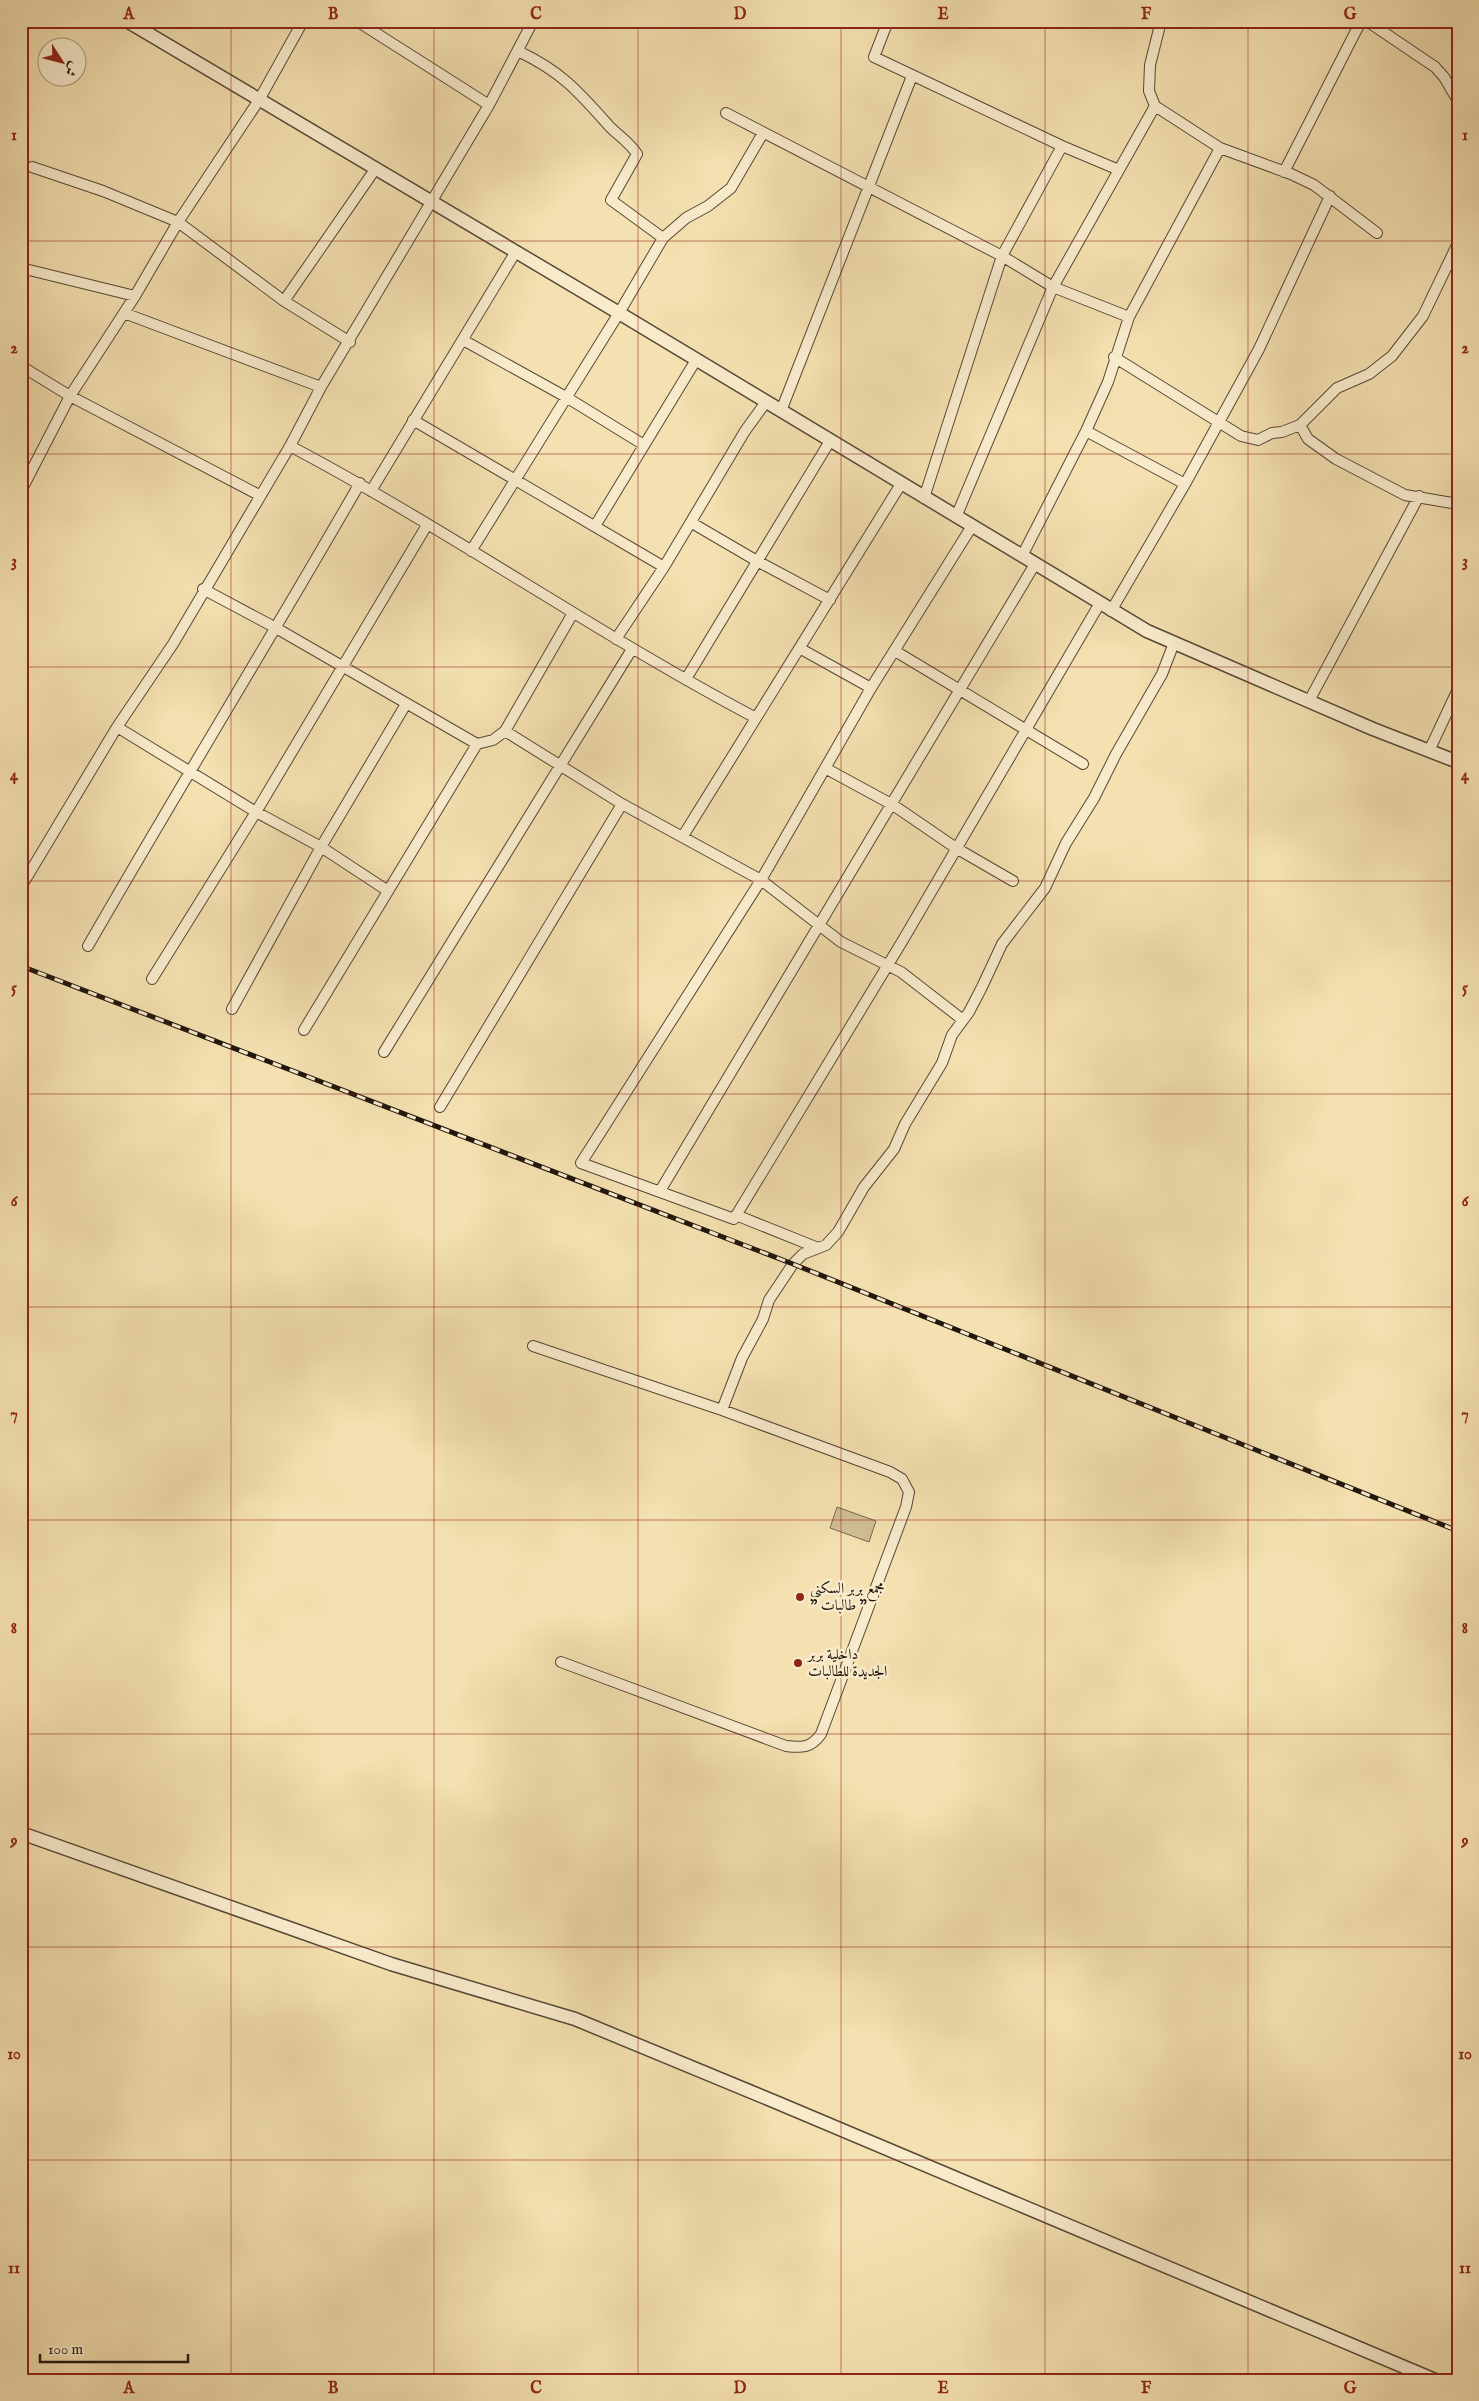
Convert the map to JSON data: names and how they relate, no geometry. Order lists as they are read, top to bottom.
{
  "places": ["مجمع بربر السكني \" طالبات \"", "داخلية بربر الجديدة للطالبات"],
  "scale_bar": "100 m",
  "north": "bottom right",
  "grid": {
    "columns": [
      "A",
      "B",
      "C",
      "D",
      "E",
      "F",
      "G"
    ],
    "rows": [
      "1",
      "2",
      "3",
      "4",
      "5",
      "6",
      "7",
      "8",
      "9",
      "10",
      "11"
    ]
  }
}
